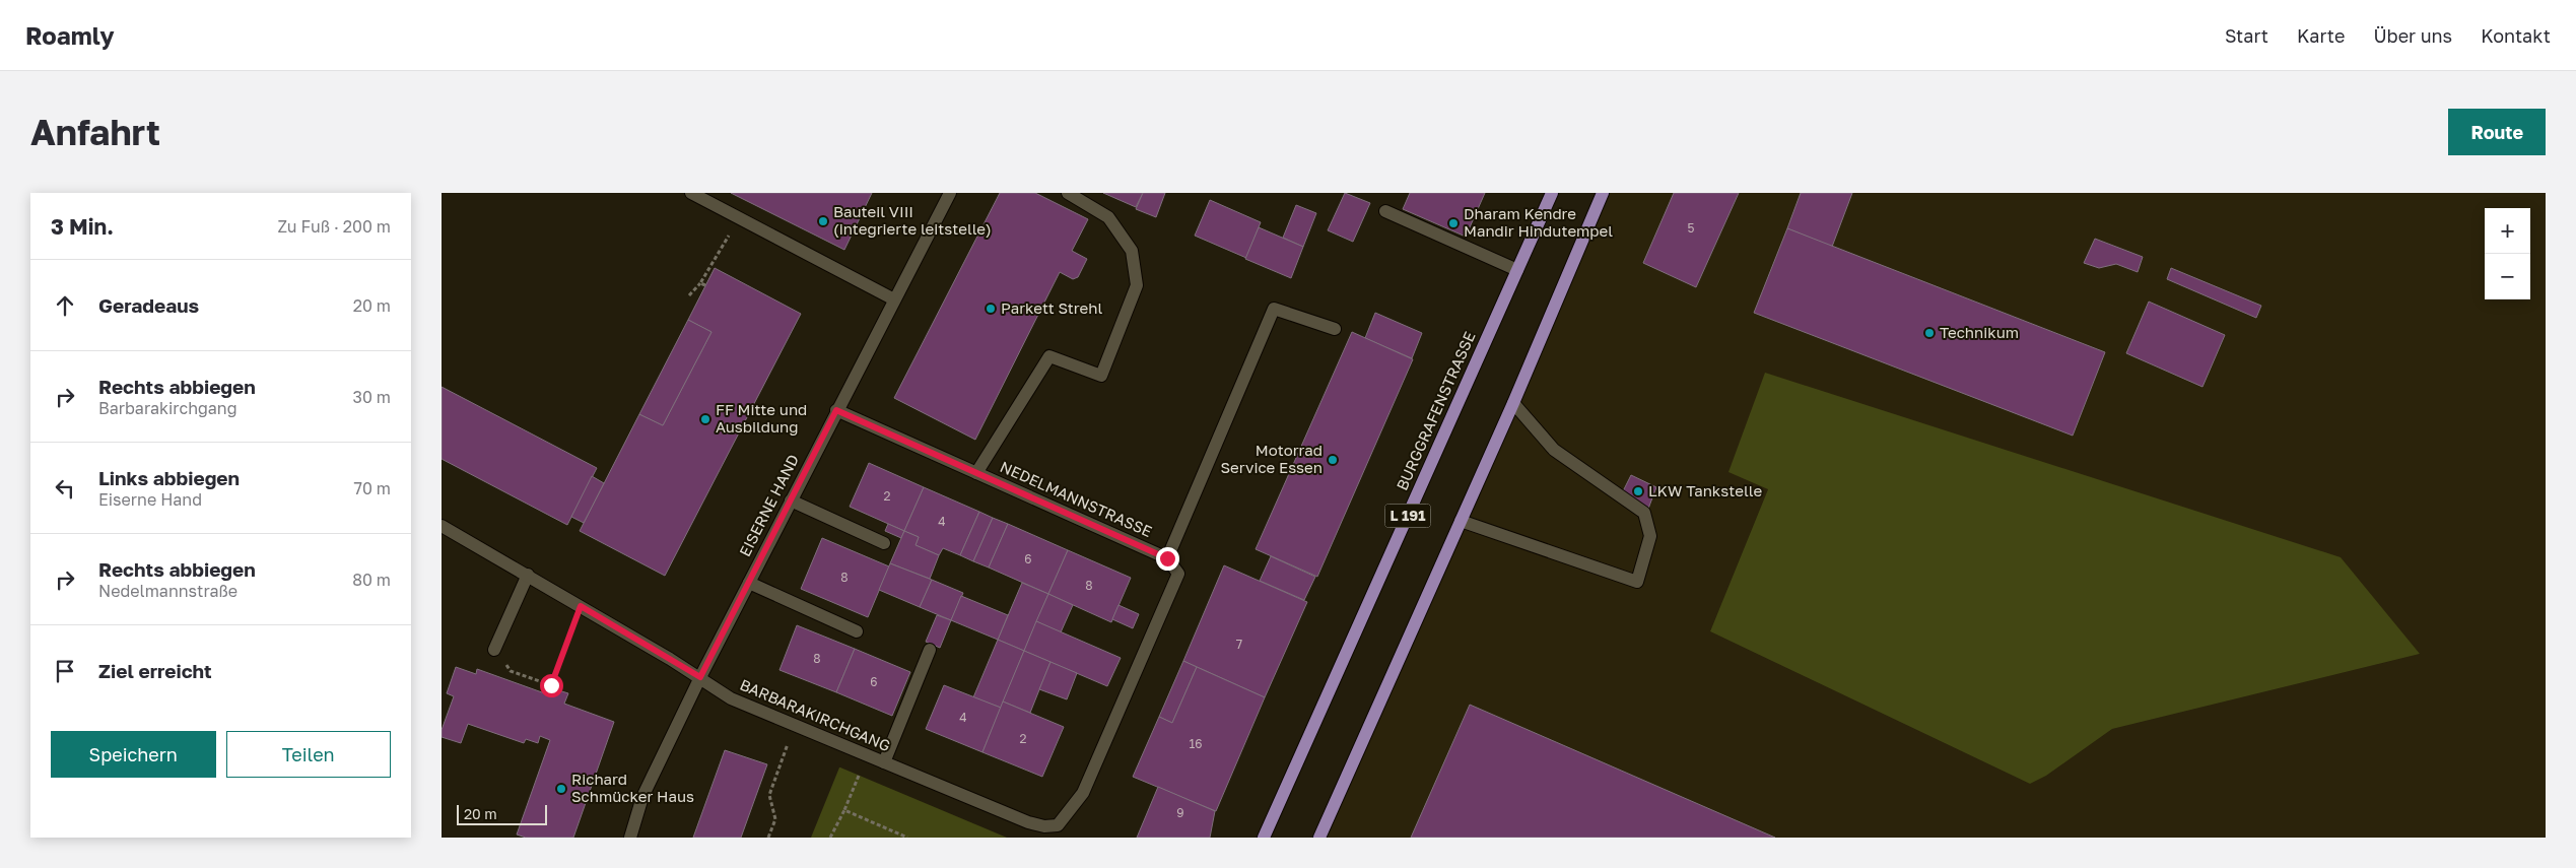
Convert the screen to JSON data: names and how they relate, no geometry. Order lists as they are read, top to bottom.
{
  "streets": {
    "main road": ["BURGGRAFENSTRASSE", "L 191"],
    "street": ["NEDELMANNSTRASSE", "EISERNE HAND", "BARBARAKIRCHGANG"]
  },
  "crossings": [
    ["NEDELMANNSTRASSE", "EISERNE HAND"],
    ["NEDELMANNSTRASSE", "BARBARAKIRCHGANG"],
    ["EISERNE HAND", "BARBARAKIRCHGANG"]
  ],
  "places": [
    "Bauteil VIII (integrierte leitstelle)",
    "Dharam Kendre Mandir Hindutempel",
    "Parkett Strehl",
    "Technikum",
    "FF Mitte und Ausbildung",
    "Motorrad Service Essen",
    "LKW Tankstelle",
    "Richard Schmücker Haus"
  ],
  "house_numbers": [
    "5",
    "2",
    "4",
    "6",
    "8",
    "8",
    "7",
    "8",
    "6",
    "4",
    "2",
    "16",
    "9"
  ],
  "scale_bar": "20 m",
  "page": {
    "header": "Roamly",
    "nav": [
      "Start",
      "Karte",
      "Über uns",
      "Kontakt"
    ],
    "buttons": [
      "Route",
      ["Speichern", "Teilen"]
    ],
    "title": "Anfahrt",
    "heading": ["3 Min.", "Zu Fuß · 200 m"],
    "map_buttons": ["+", "−"],
    "list": [
      ["Geradeaus", "20 m"],
      ["Rechts abbiegen", "Barbarakirchgang", "30 m"],
      ["Links abbiegen", "Eiserne Hand", "70 m"],
      ["Rechts abbiegen", "Nedelmannstraße", "80 m"],
      "Ziel erreicht"
    ],
    "scale": "20 m"
  }
}
